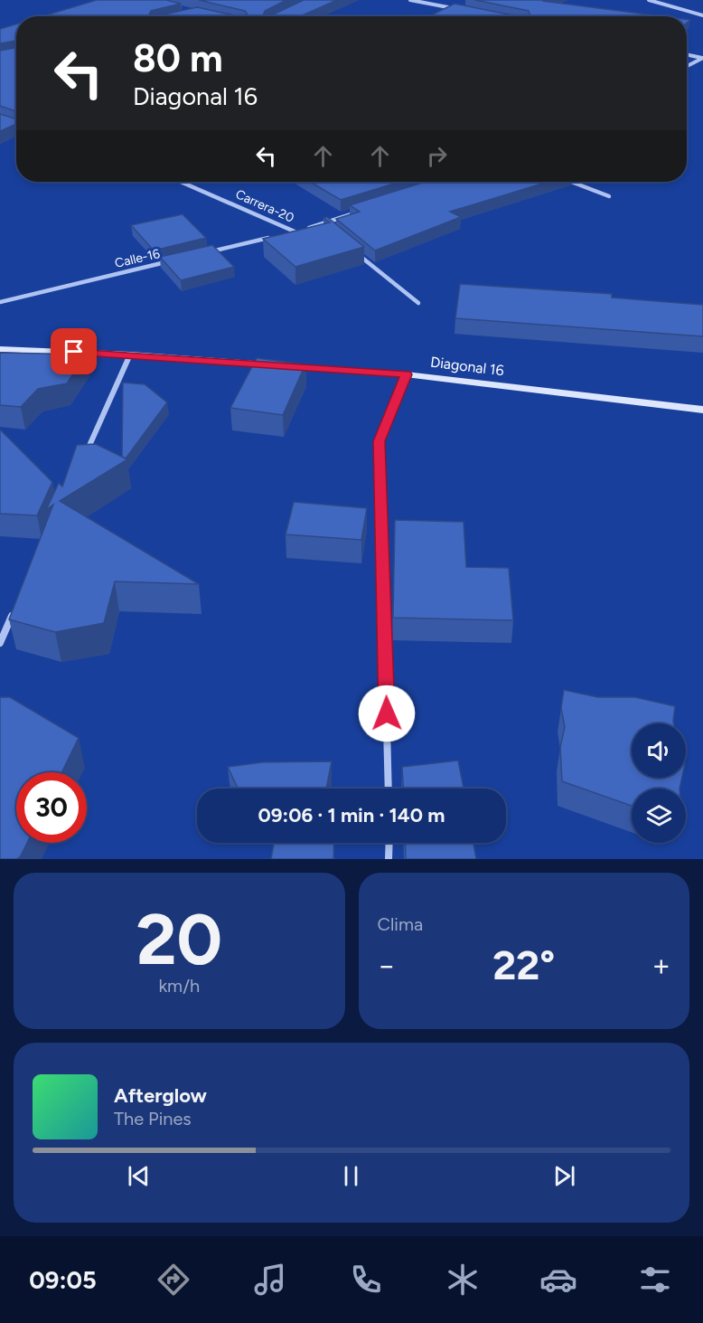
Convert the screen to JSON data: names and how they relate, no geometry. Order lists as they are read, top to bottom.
{
  "streets": {
    "street": ["Carrera-20", "Calle-16", "Diagonal 16"]
  },
  "page": {
    "turn": ["80 m", "Diagonal 16"],
    "limit": "30",
    "trip": "09:06 · 1 min · 140 m",
    "tile": [
      ["20", "km/h"],
      "Clima"
    ],
    "heat": ["−", "22°", "+"],
    "song": ["Afterglow", "The Pines"],
    "tabs": "09:05"
  }
}
